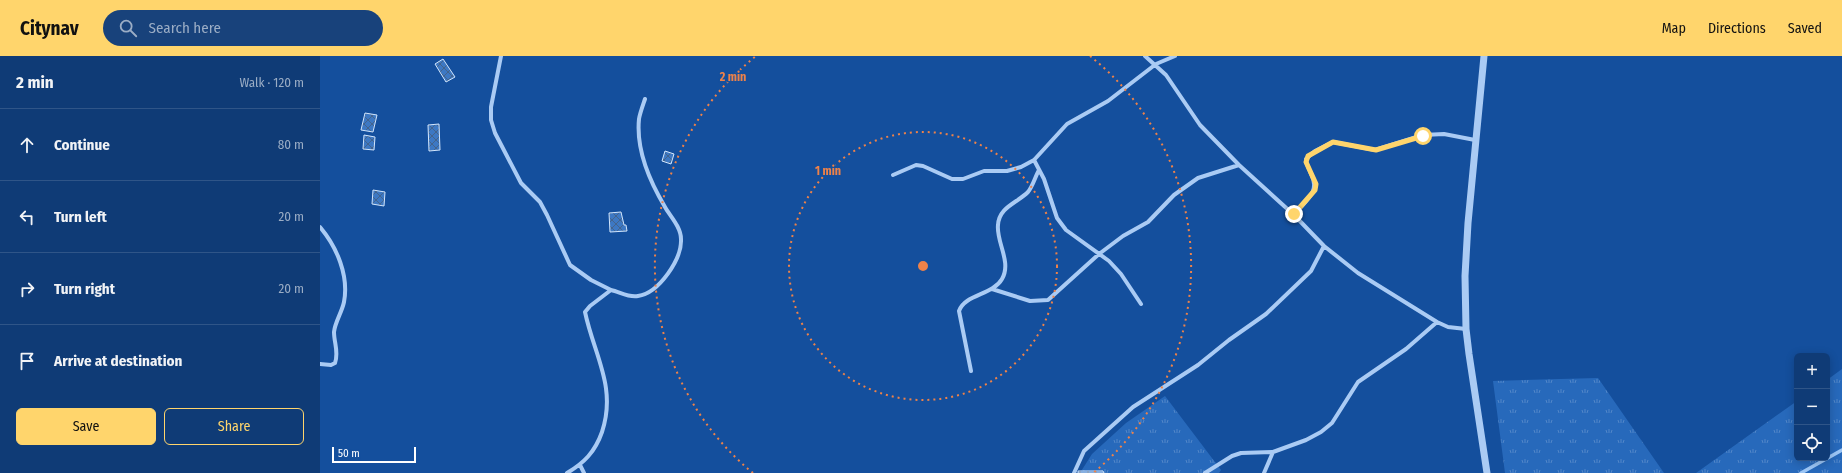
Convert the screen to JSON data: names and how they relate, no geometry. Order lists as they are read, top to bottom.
{
  "scale_bar": "50 m",
  "page": {
    "header": "Citynav",
    "search": "Search here",
    "nav": ["Map", "Directions", "Saved"],
    "heading": ["2 min", "Walk · 120 m"],
    "list": [
      ["Continue", "80 m"],
      ["Turn left", "20 m"],
      ["Turn right", "20 m"],
      "Arrive at destination"
    ],
    "map_buttons": ["+", "−"],
    "buttons": ["Save", "Share"],
    "scale": "50 m"
  },
  "rings": ["2 min", "1 min"]
}
